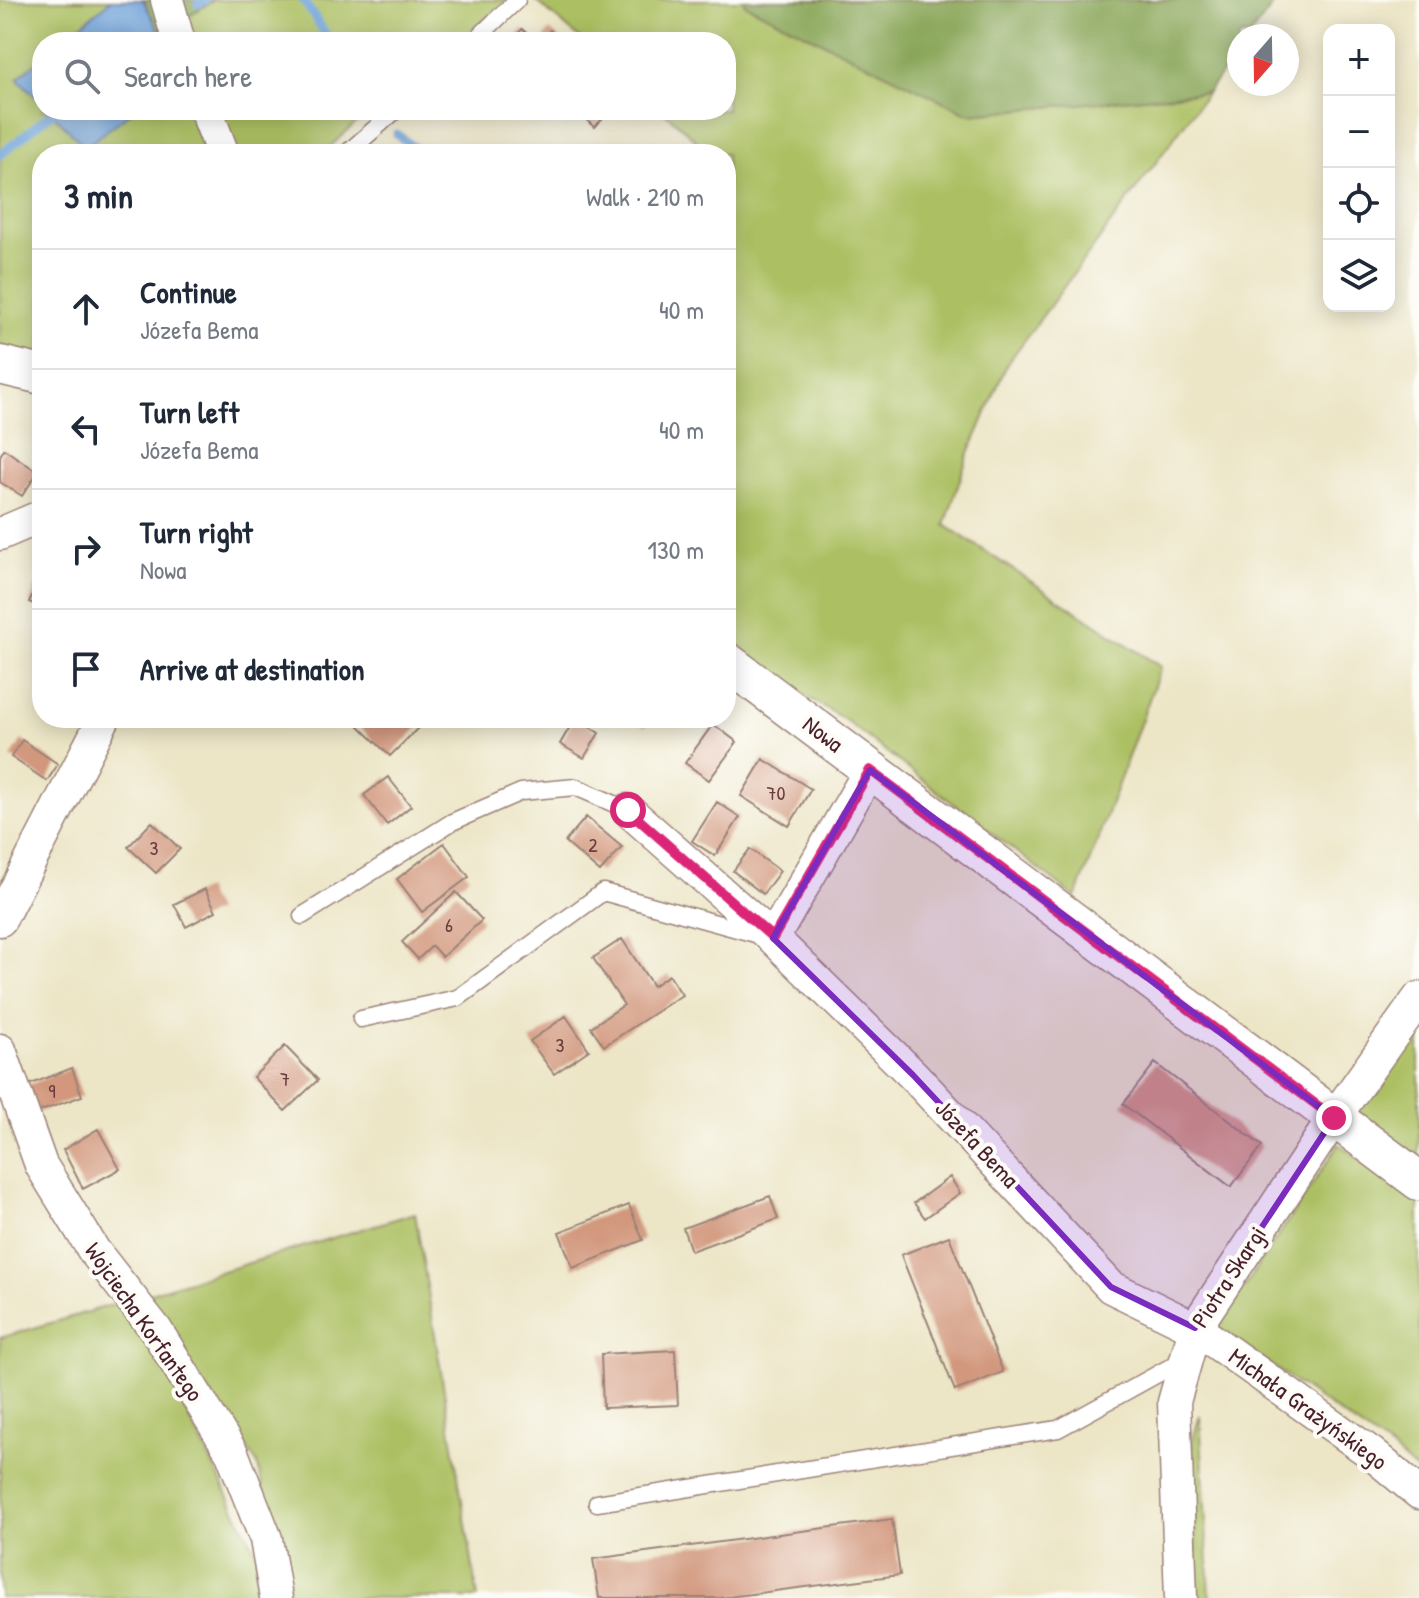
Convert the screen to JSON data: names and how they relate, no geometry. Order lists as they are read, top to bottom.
{
  "streets": {
    "street": [
      "Nowa",
      "Józefa Bema",
      "Piotra Skargi",
      "Wojciecha Korfantego",
      "Michała Grażyńskiego"
    ]
  },
  "crossings": [
    ["Nowa", "Piotra Skargi"],
    ["Józefa Bema", "Piotra Skargi"],
    ["Józefa Bema", "Michała Grażyńskiego"],
    ["Piotra Skargi", "Michała Grażyńskiego"]
  ],
  "house_numbers": [
    "70",
    "2",
    "3",
    "6",
    "3",
    "7",
    "9"
  ],
  "north": "bottom",
  "page": {
    "map_buttons": ["+", "−"],
    "search": "Search here",
    "heading": ["3 min", "Walk · 210 m"],
    "list": [
      ["Continue", "Józefa Bema", "40 m"],
      ["Turn left", "Józefa Bema", "40 m"],
      ["Turn right", "Nowa", "130 m"],
      "Arrive at destination"
    ]
  }
}
